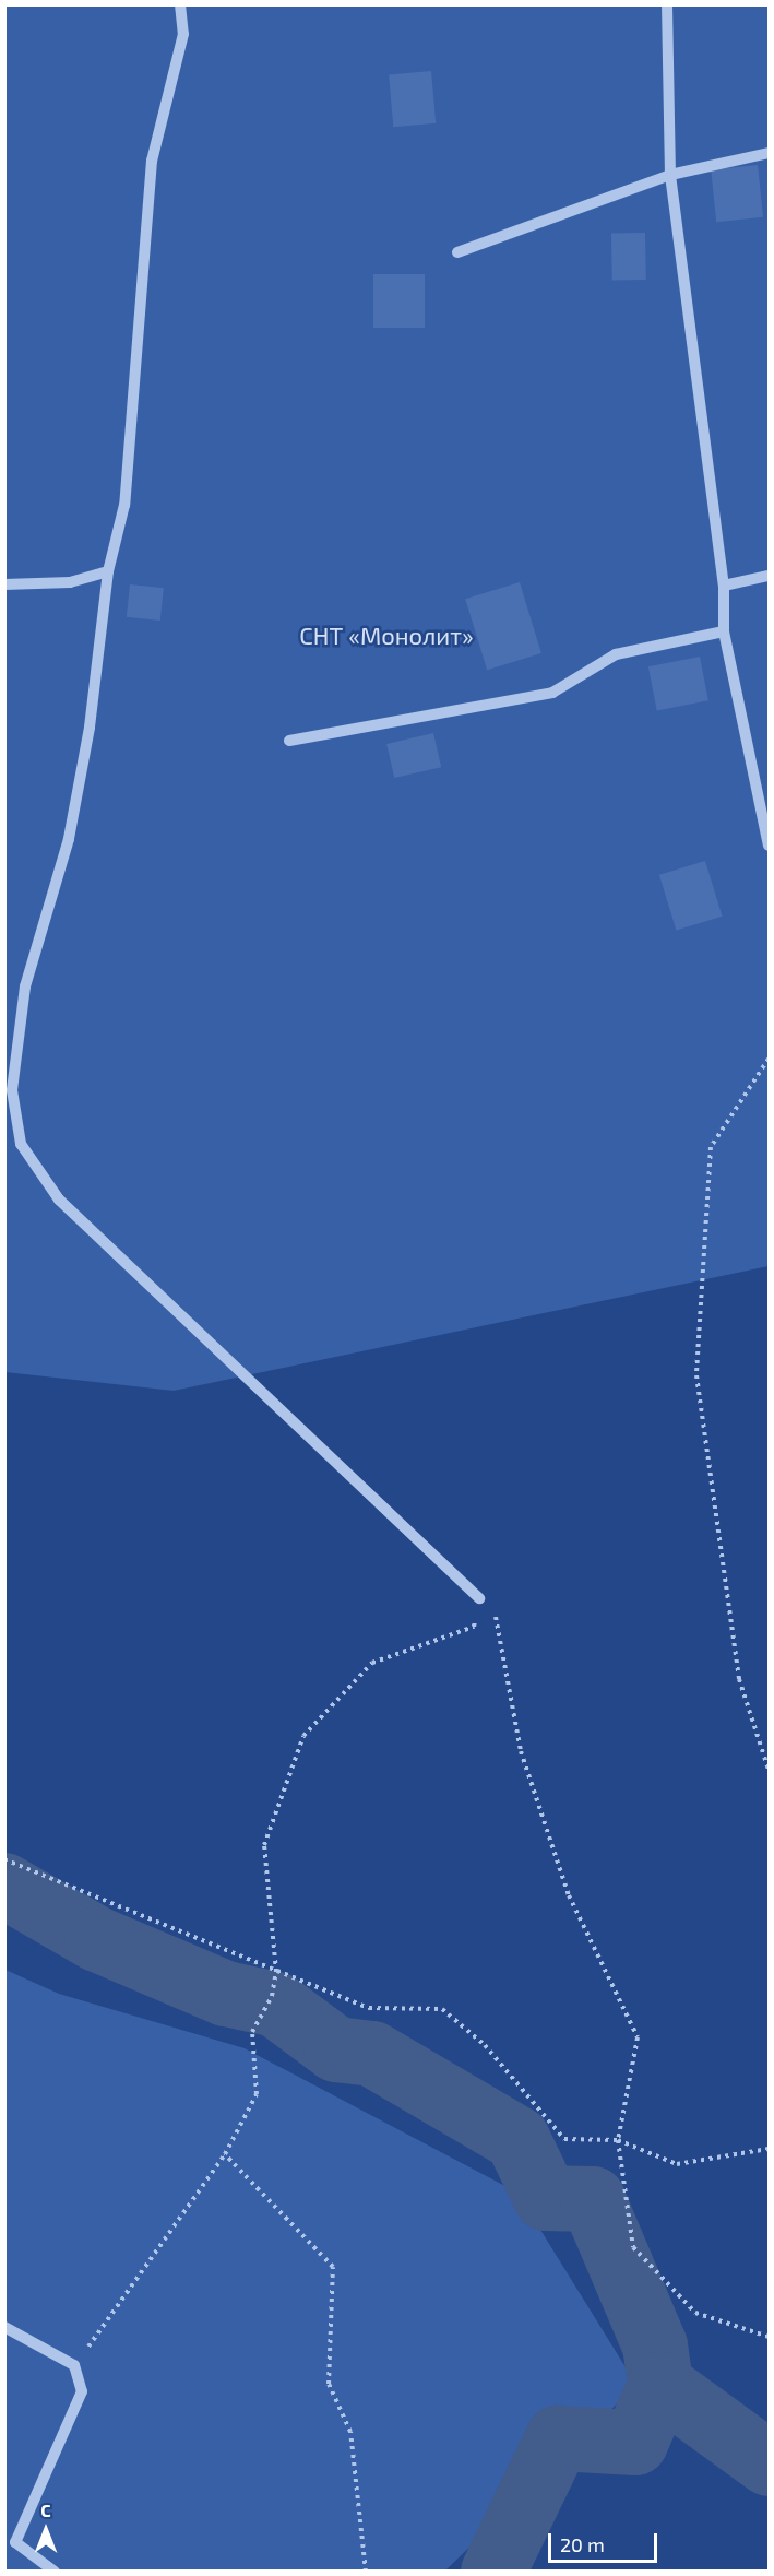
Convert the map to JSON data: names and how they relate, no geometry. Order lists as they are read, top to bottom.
{
  "parks": ["СНТ «Монолит»"],
  "scale_bar": "20 m",
  "north": "top"
}
